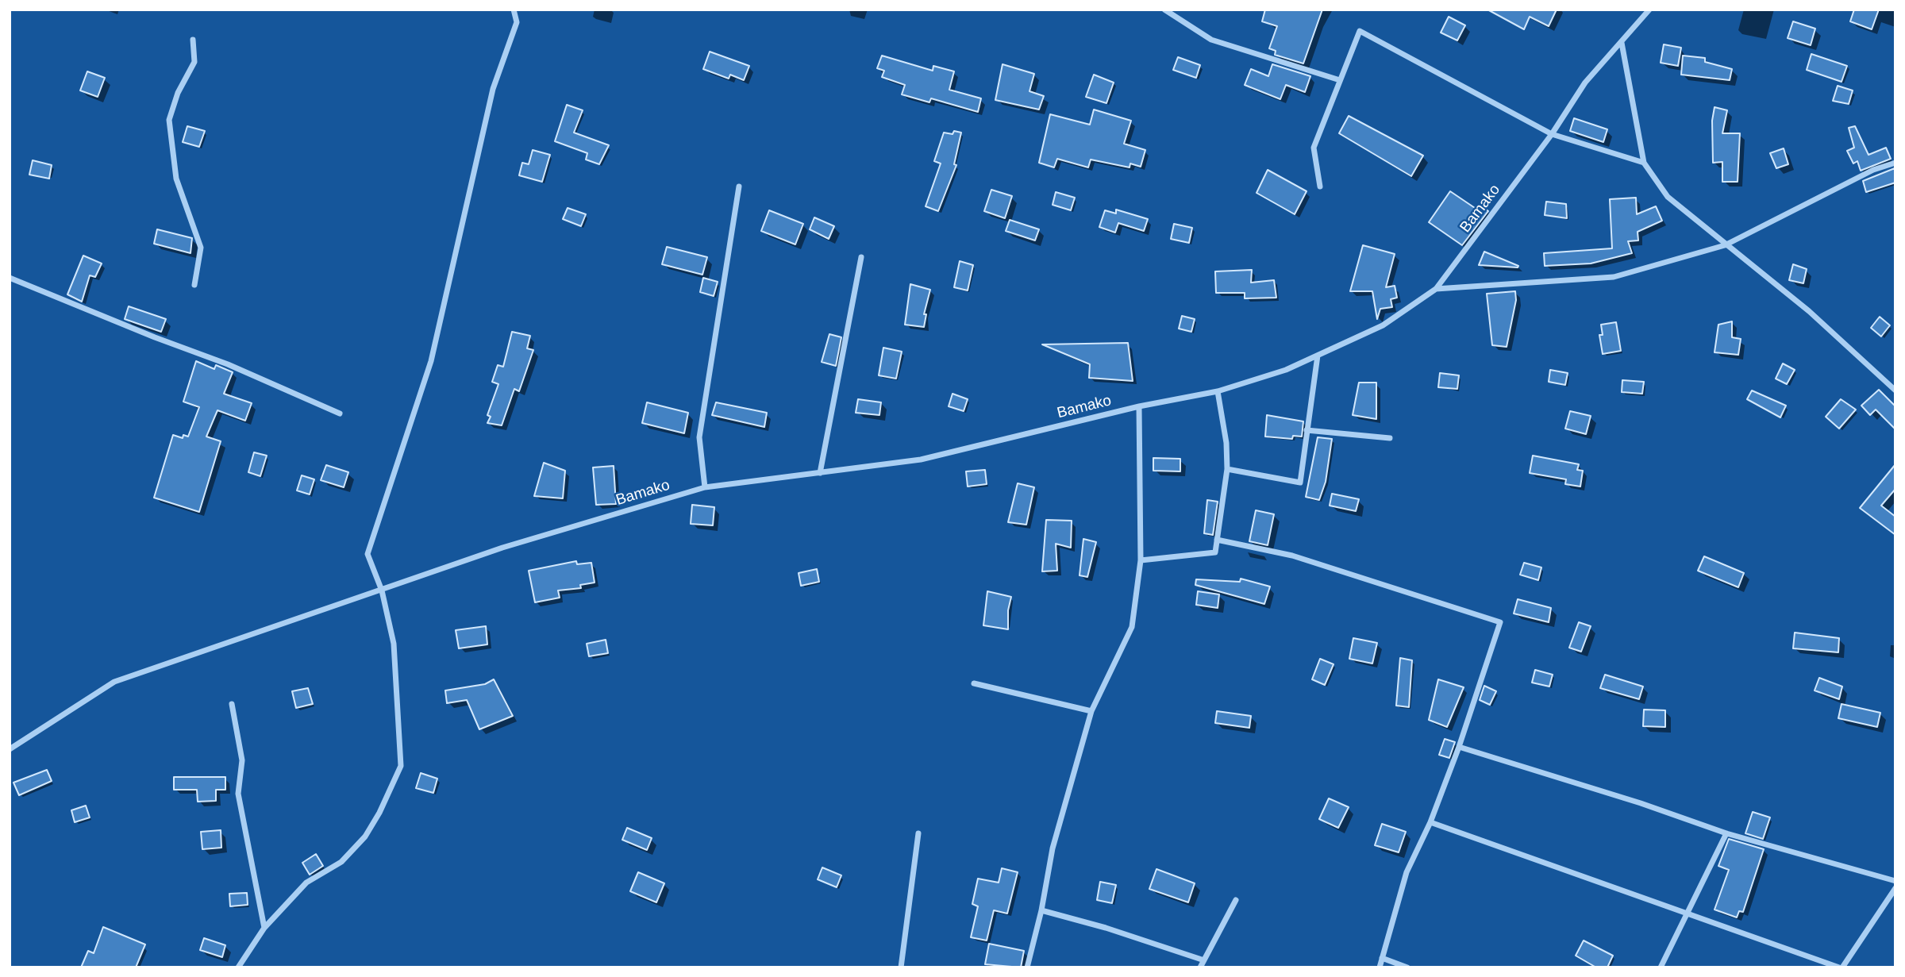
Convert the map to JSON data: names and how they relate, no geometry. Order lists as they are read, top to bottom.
{
  "streets": {
    "street": ["Bamako"]
  }
}
